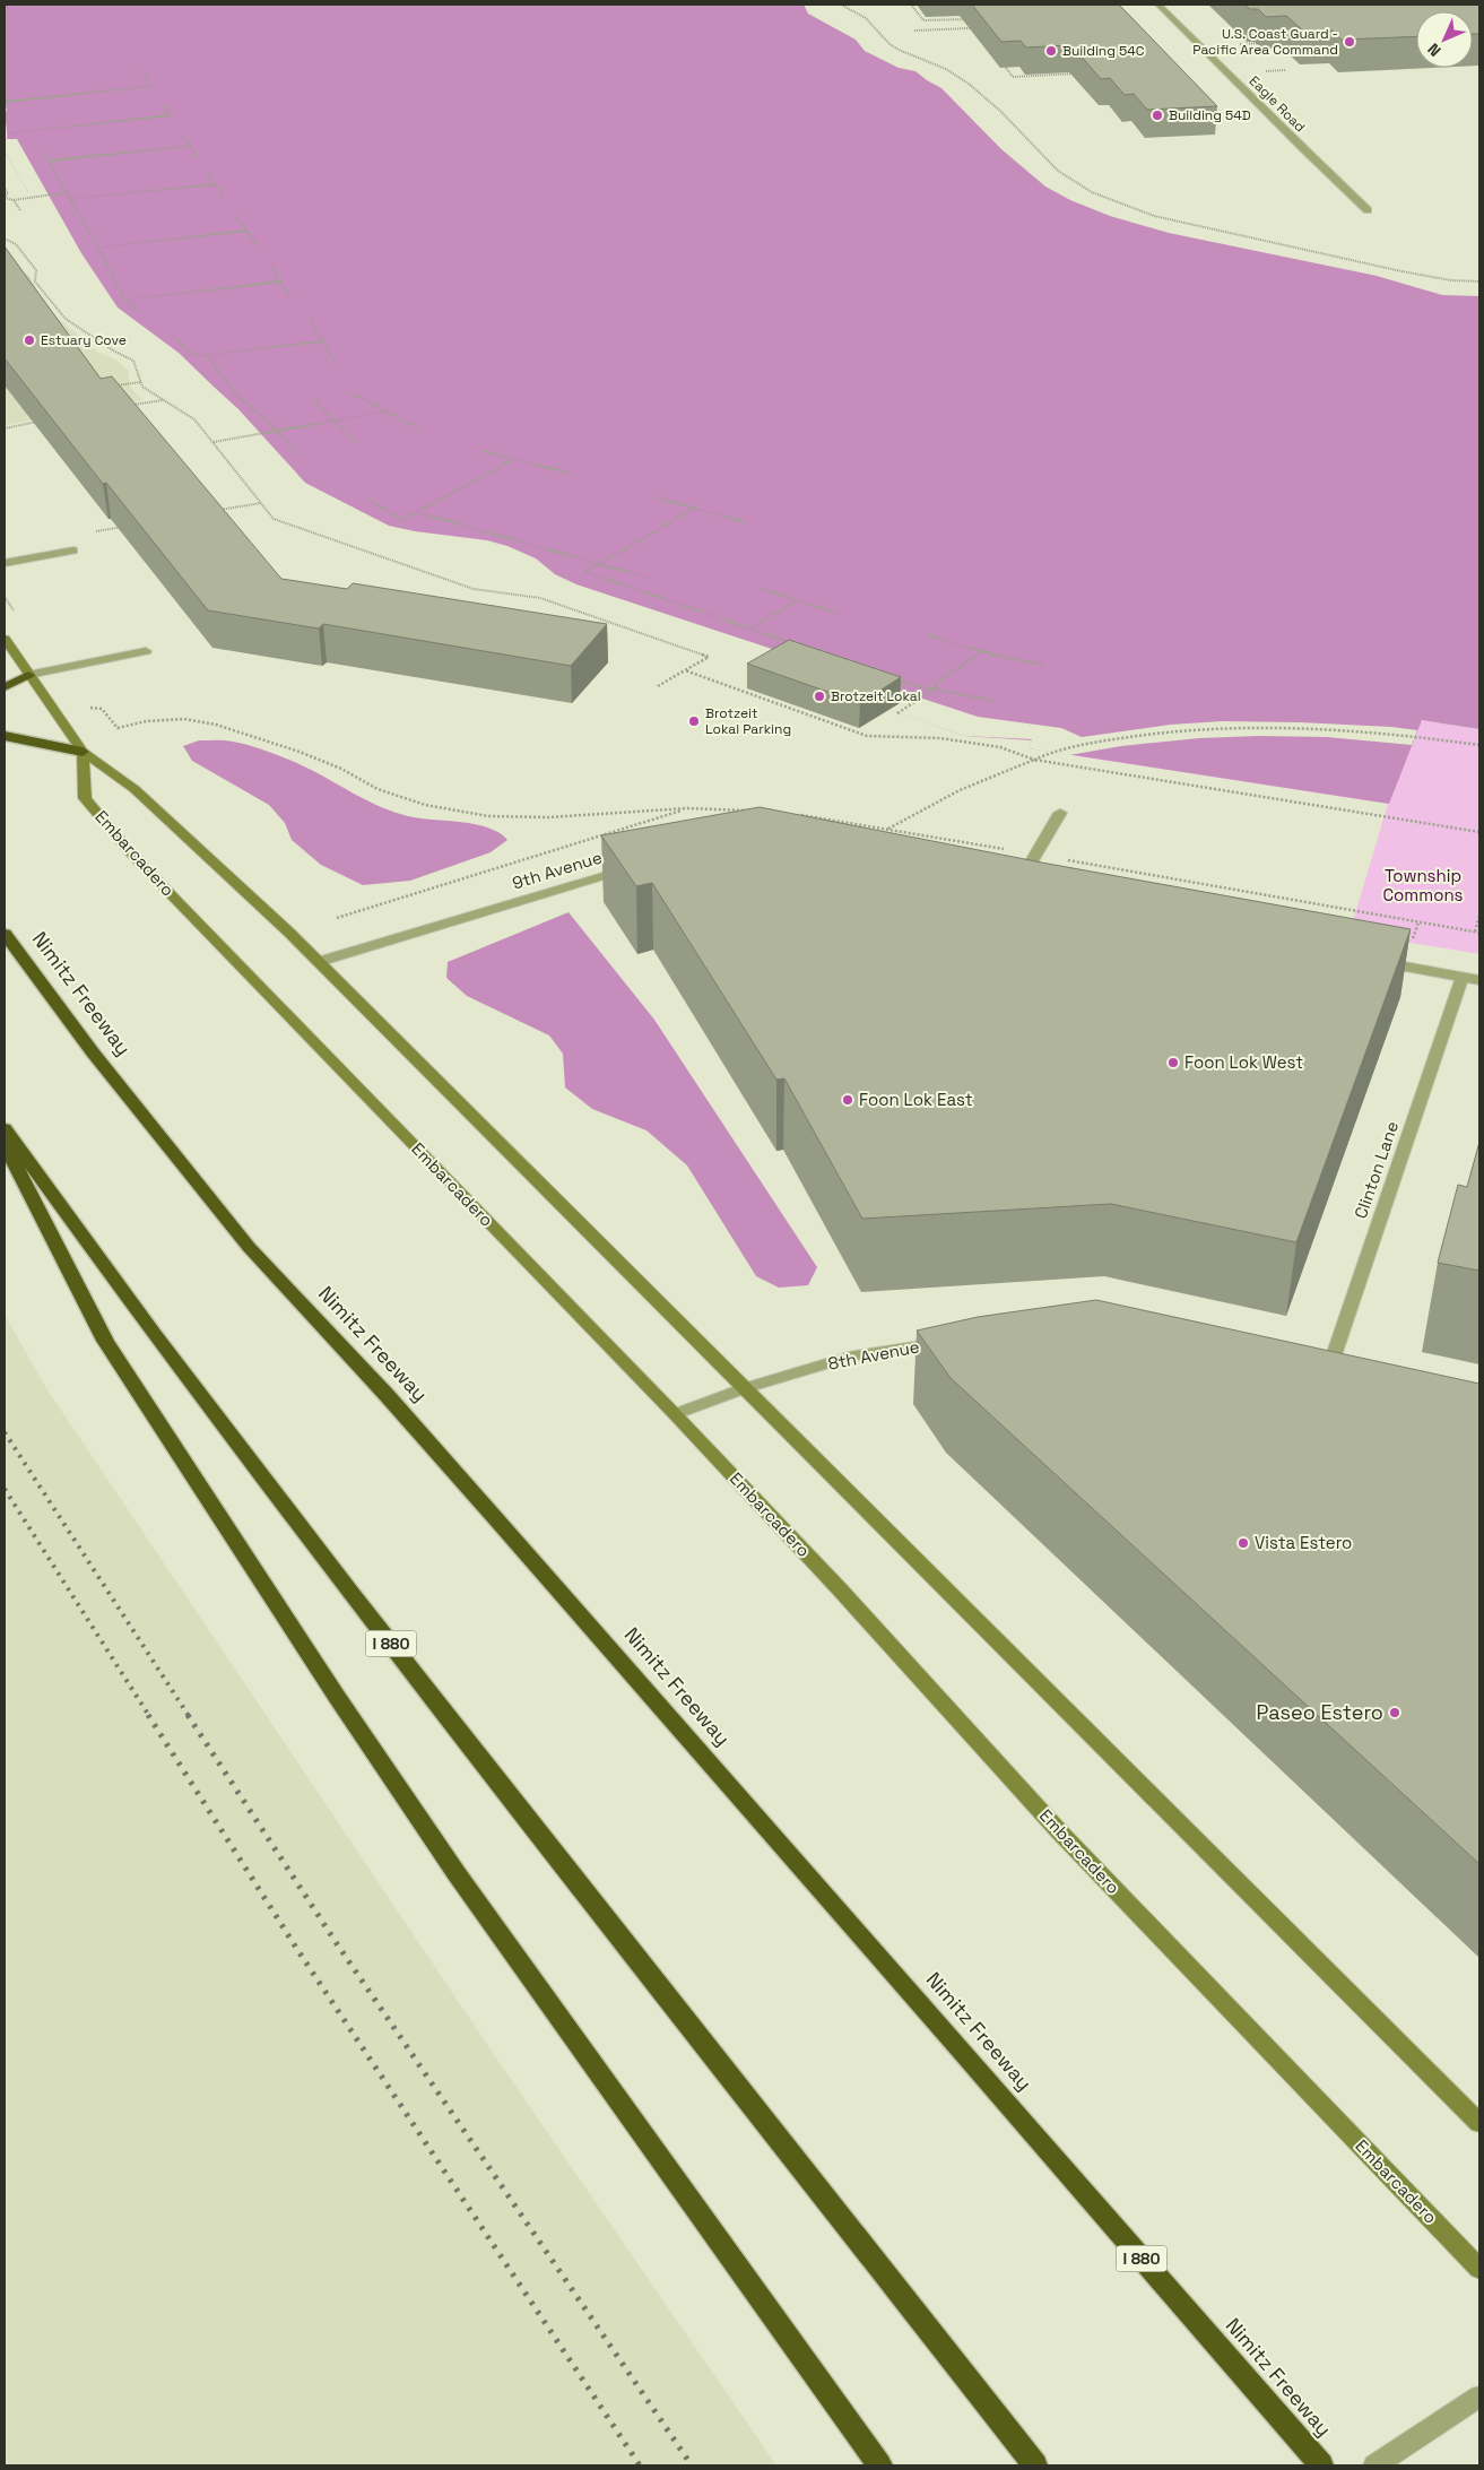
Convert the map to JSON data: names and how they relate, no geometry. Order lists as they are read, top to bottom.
{
  "streets": {
    "highway": ["Nimitz Freeway", "I 880"],
    "main road": ["Embarcadero"],
    "street": [
      "Eagle Road",
      "9th Avenue",
      "Clinton Lane",
      "8th Avenue"
    ]
  },
  "crossings": [
    ["Embarcadero", "8th Avenue"]
  ],
  "parks": ["Township Commons"],
  "places": [
    "U.S. Coast Guard - Pacific Area Command",
    "Building 54C",
    "Building 54D",
    "Estuary Cove",
    "Brotzeit Lokal",
    "Brotzeit Lokal Parking",
    "Foon Lok West",
    "Foon Lok East",
    "Vista Estero",
    "Paseo Estero"
  ],
  "north": "bottom left"
}
